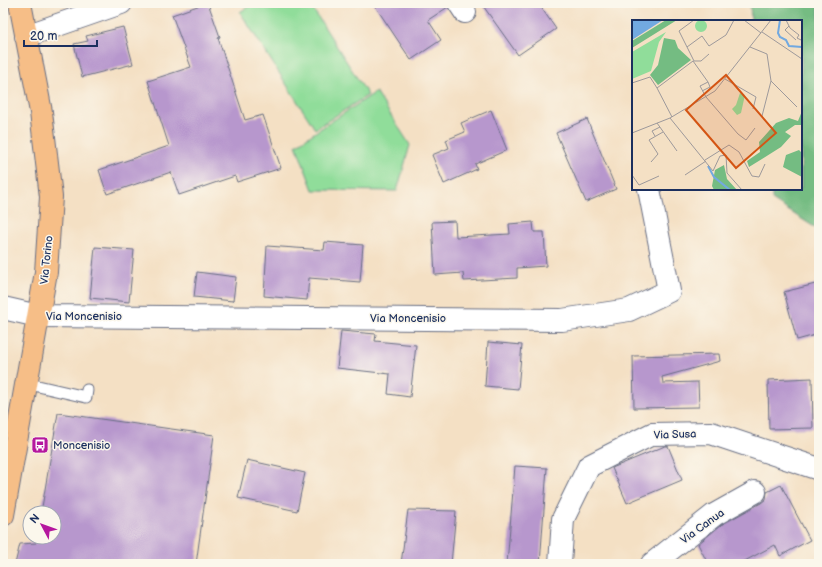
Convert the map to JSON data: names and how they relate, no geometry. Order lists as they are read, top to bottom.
{
  "streets": {
    "main road": ["Via Torino"],
    "street": ["Via Moncenisio", "Via Susa", "Via Canua"]
  },
  "crossings": [
    ["Via Torino", "Via Moncenisio"]
  ],
  "places": {
    "bus stop": ["Moncenisio"]
  },
  "scale_bar": "20 m",
  "north": "top left"
}
